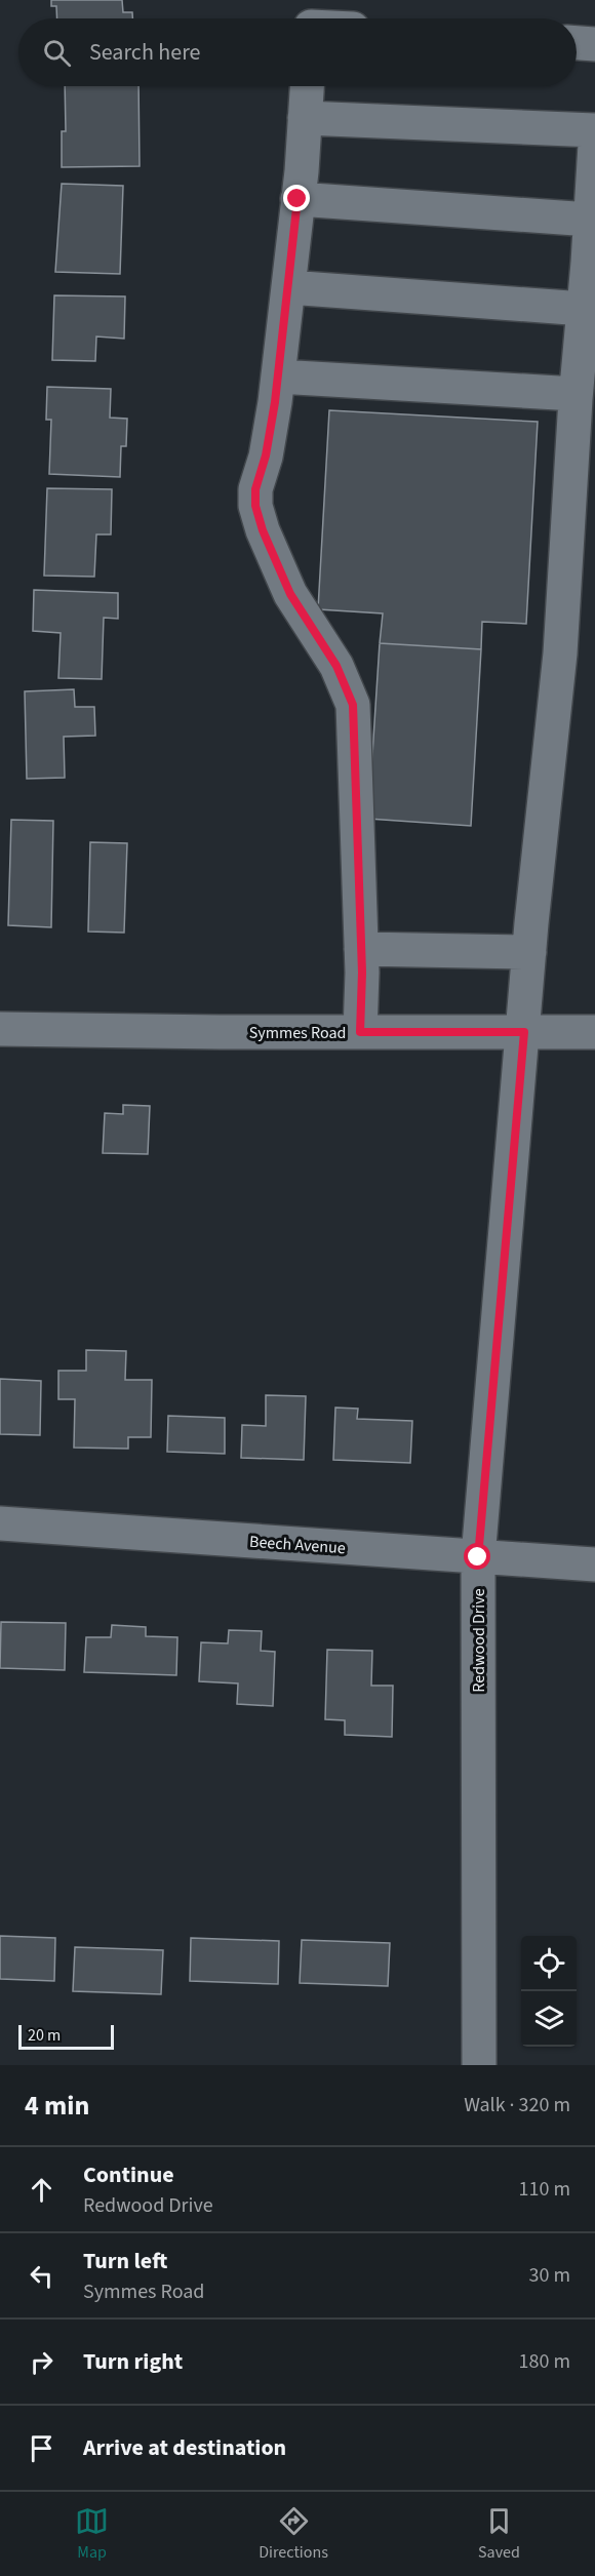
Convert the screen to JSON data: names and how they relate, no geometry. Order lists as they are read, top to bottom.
{
  "streets": {
    "street": ["Symmes Road", "Beech Avenue", "Redwood Drive"]
  },
  "crossings": [
    ["Symmes Road", "Redwood Drive"],
    ["Beech Avenue", "Redwood Drive"]
  ],
  "scale_bar": "20 m",
  "page": {
    "search": "Search here",
    "scale": "20 m",
    "heading": ["4 min", "Walk · 320 m"],
    "list": [
      ["Continue", "Redwood Drive", "110 m"],
      ["Turn left", "Symmes Road", "30 m"],
      ["Turn right", "180 m"],
      "Arrive at destination"
    ],
    "nav": ["Map", "Directions", "Saved"]
  }
}
